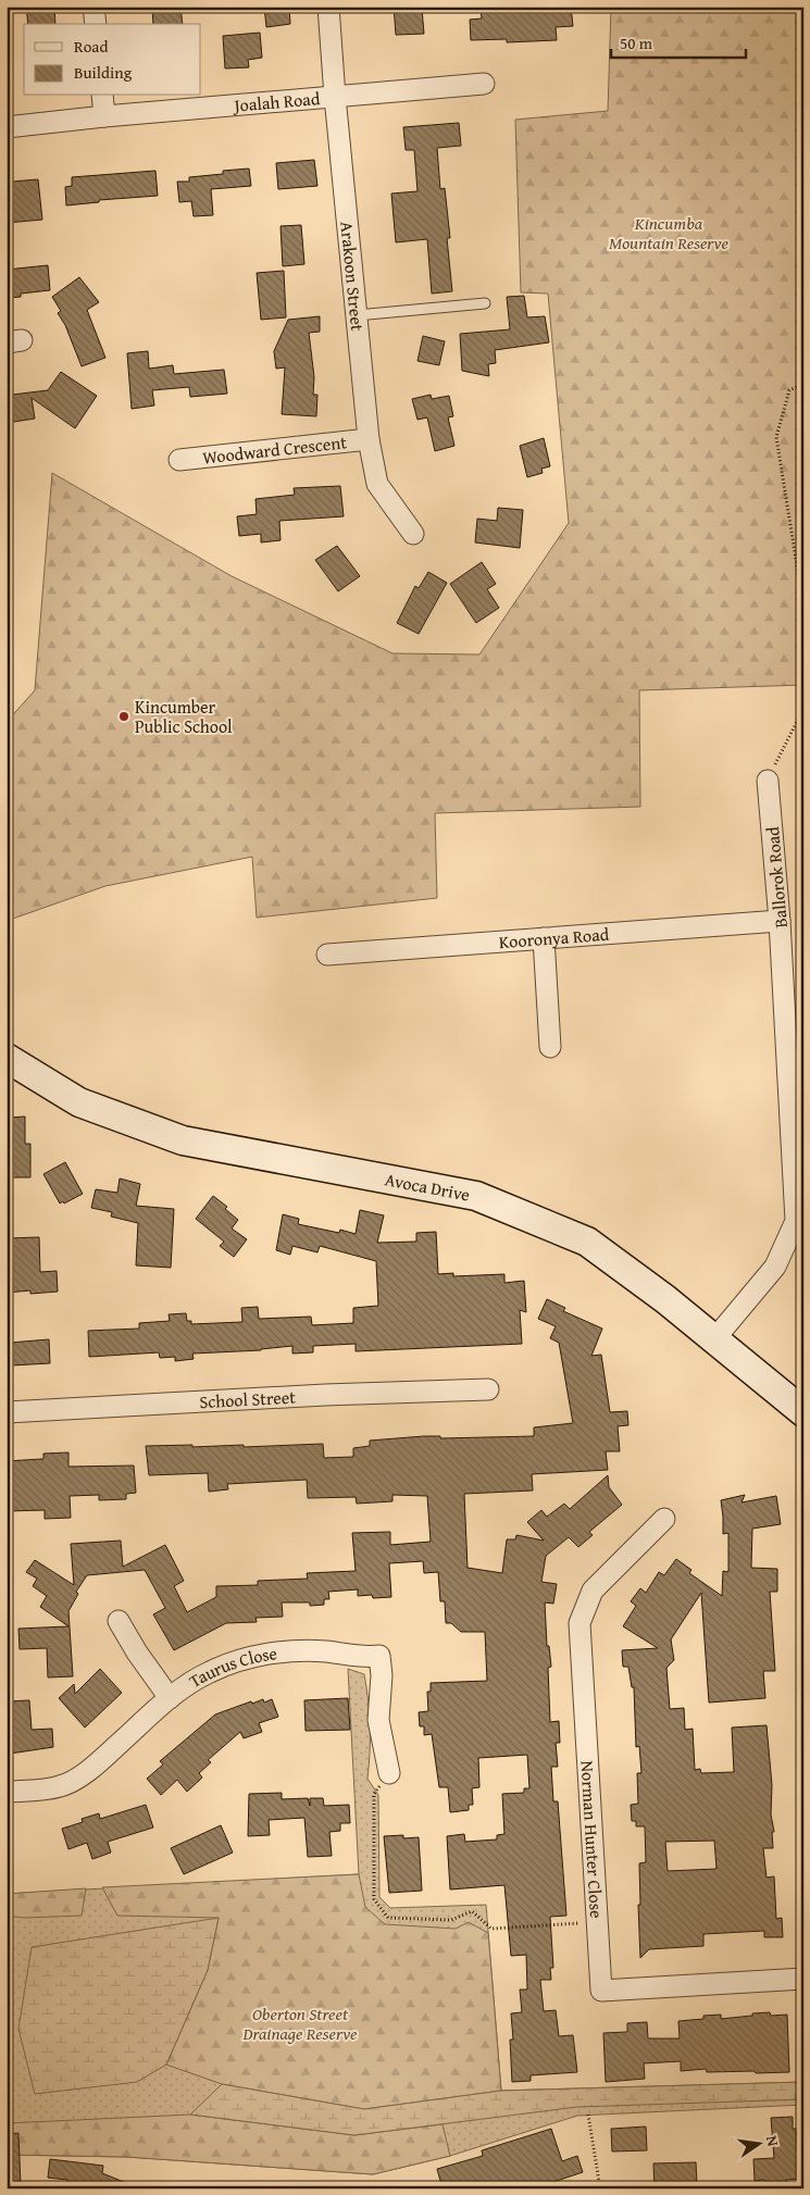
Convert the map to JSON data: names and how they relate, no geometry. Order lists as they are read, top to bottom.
{
  "streets": {
    "main road": ["Avoca Drive"],
    "street": [
      "Joalah Road",
      "Arakoon Street",
      "Woodward Crescent",
      "Ballorok Road",
      "Kooronya Road",
      "School Street",
      "Taurus Close",
      "Norman Hunter Close"
    ]
  },
  "crossings": [
    ["Joalah Road", "Arakoon Street"],
    ["Arakoon Street", "Woodward Crescent"],
    ["Ballorok Road", "Kooronya Road"],
    ["Ballorok Road", "Avoca Drive"]
  ],
  "parks": ["Kincumba Mountain Reserve", "Oberton Street Drainage Reserve"],
  "places": ["Kincumber Public School"],
  "legend": ["Road", "Building"],
  "scale_bar": "50 m",
  "north": "right"
}
